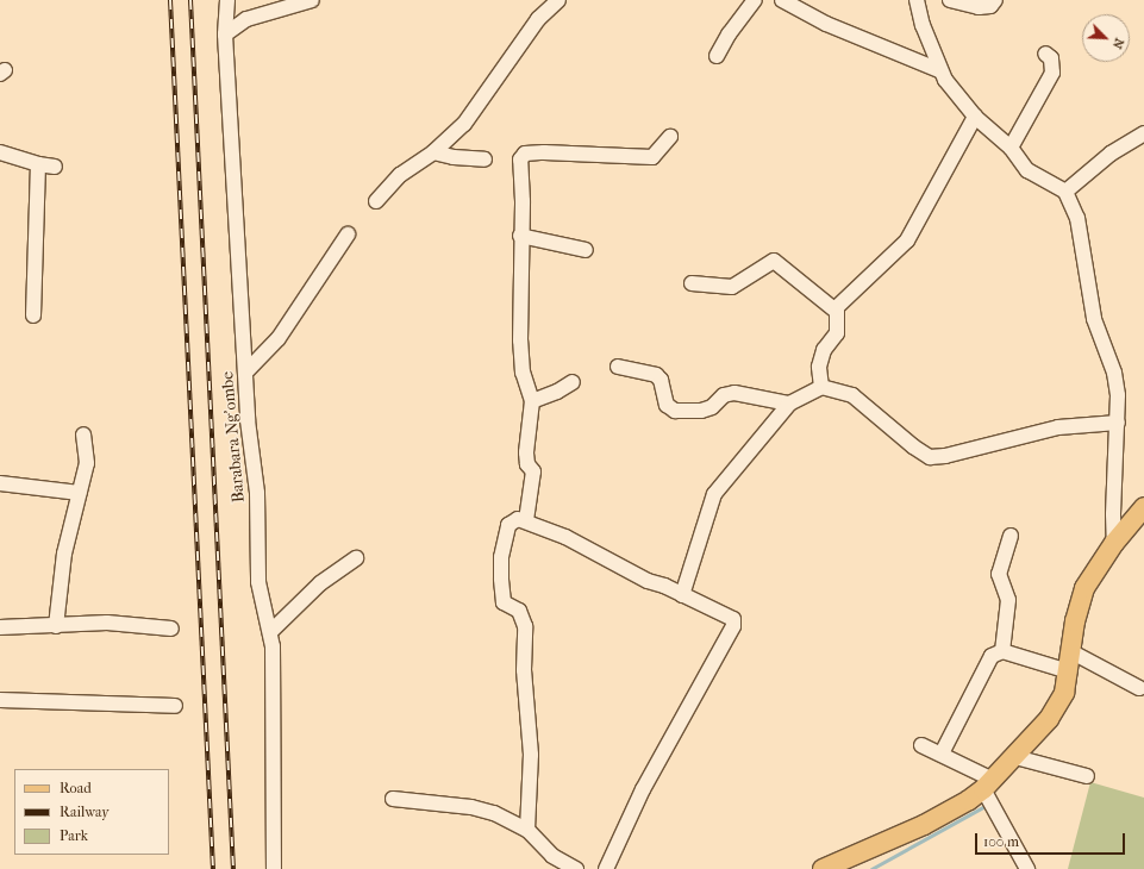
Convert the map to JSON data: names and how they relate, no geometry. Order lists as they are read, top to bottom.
{
  "streets": {
    "street": ["Barabara Ng'ombe"]
  },
  "legend": ["Road", "Railway", "Park"],
  "scale_bar": "100 m",
  "north": "bottom right"
}
